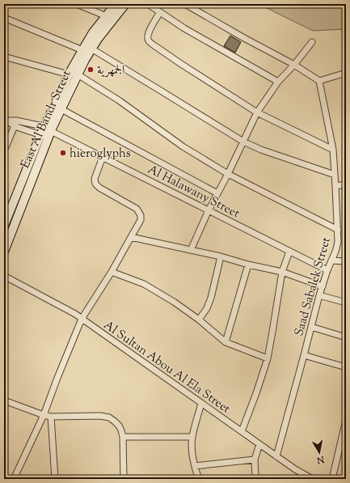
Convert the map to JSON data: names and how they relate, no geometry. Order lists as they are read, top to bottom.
{
  "streets": {
    "main road": ["East Al Bandr Street"],
    "street": ["Al Halawany Street", "Saad Sabalek Street", "Al Sultan Abou Al Ela Street"]
  },
  "crossings": [
    ["East Al Bandr Street", "Al Halawany Street"],
    ["Al Halawany Street", "Saad Sabalek Street"],
    ["Saad Sabalek Street", "Al Sultan Abou Al Ela Street"]
  ],
  "places": ["الجمهرية", "hieroglyphs"],
  "north": "bottom"
}
